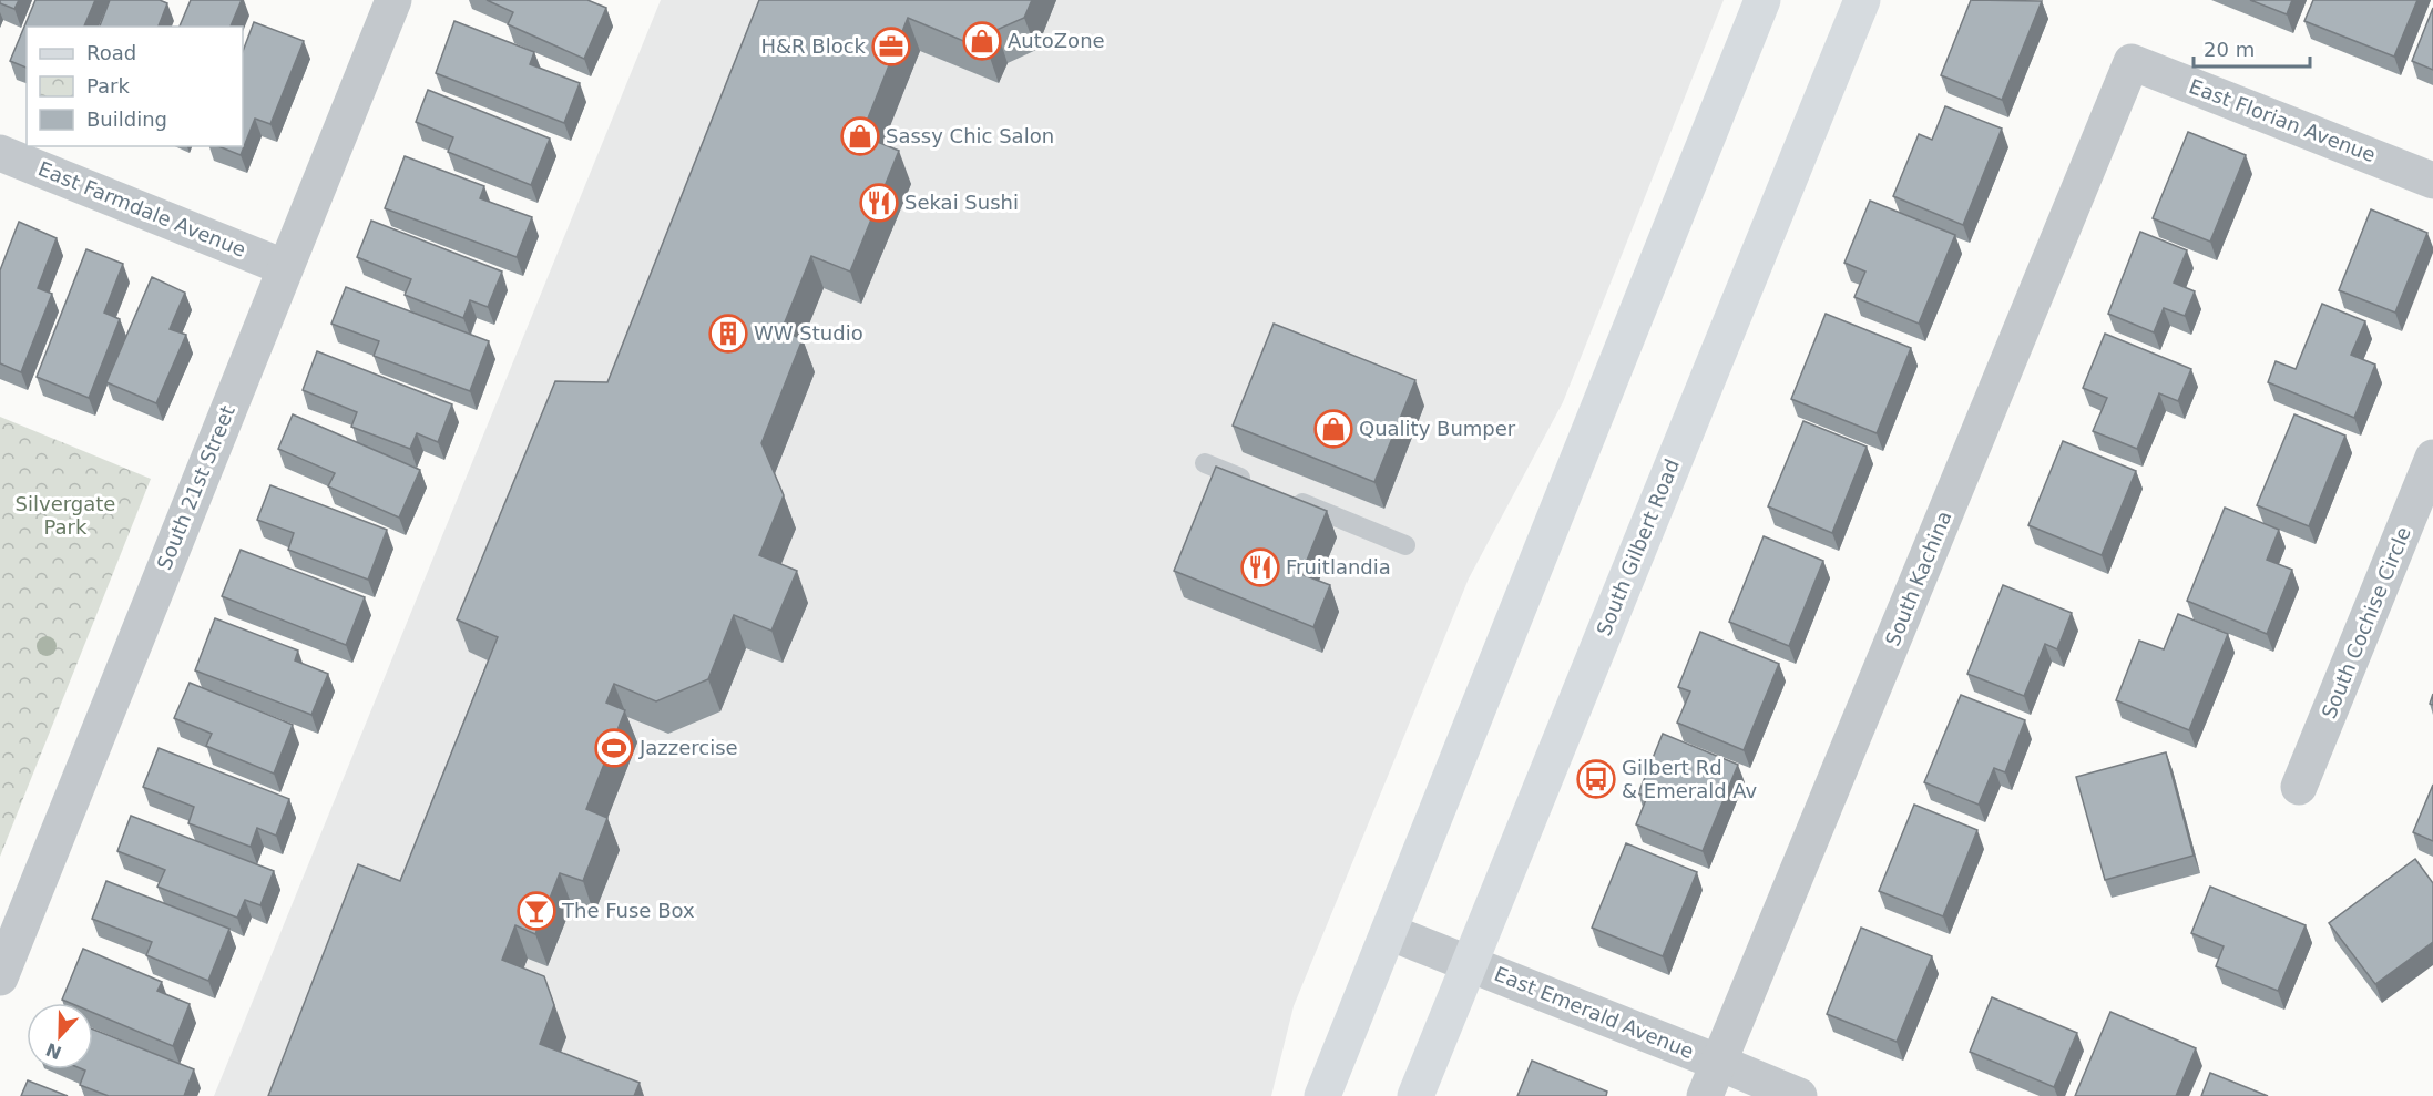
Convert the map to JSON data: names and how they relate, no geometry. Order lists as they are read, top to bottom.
{
  "streets": {
    "main road": ["South Gilbert Road"],
    "street": [
      "East Florian Avenue",
      "East Farmdale Avenue",
      "South 21st Street",
      "South Kachina",
      "South Cochise Circle",
      "East Emerald Avenue"
    ]
  },
  "crossings": [
    ["East Florian Avenue", "South Kachina"],
    ["East Farmdale Avenue", "South 21st Street"],
    ["South Gilbert Road", "East Emerald Avenue"],
    ["South Kachina", "East Emerald Avenue"]
  ],
  "parks": ["Silvergate Park"],
  "places": {
    "shop": ["AutoZone", "Sassy Chic Salon", "Quality Bumper"],
    "office": ["H&R Block"],
    "restaurant": ["Sekai Sushi", "Fruitlandia"],
    "building": ["WW Studio"],
    "sports": ["Jazzercise"],
    "bus stop": ["Gilbert Rd & Emerald Av"],
    "bar": ["The Fuse Box"]
  },
  "legend": ["Road", "Park", "Building"],
  "scale_bar": "20 m",
  "north": "bottom"
}
